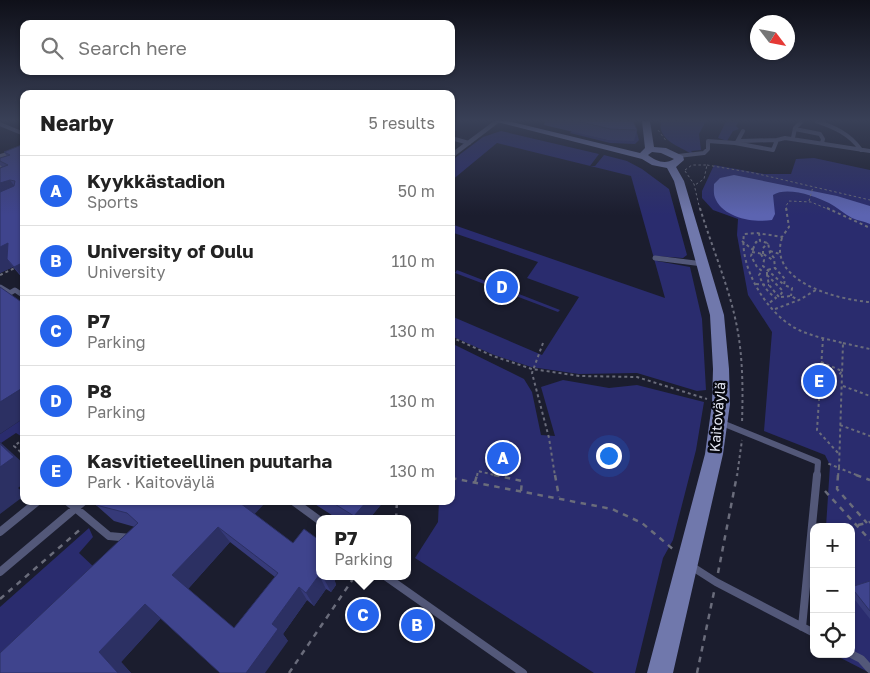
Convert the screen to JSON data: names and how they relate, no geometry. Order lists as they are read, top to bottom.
{
  "streets": {
    "street": ["Kaitoväylä"]
  },
  "north": "bottom right",
  "page": {
    "search": "Search here",
    "heading": ["Nearby", "5 results"],
    "list": [
      {
        "mark": "A",
        "name": "Kyykkästadion",
        "note": "Sports",
        "value": "50 m"
      },
      {
        "mark": "B",
        "name": "University of Oulu",
        "note": "University",
        "value": "110 m"
      },
      {
        "mark": "C",
        "name": "P7",
        "note": "Parking",
        "value": "130 m"
      },
      {
        "mark": "D",
        "name": "P8",
        "note": "Parking",
        "value": "130 m"
      },
      {
        "mark": "E",
        "name": "Kasvitieteellinen puutarha",
        "note": "Park · Kaitoväylä",
        "value": "130 m"
      }
    ],
    "pins": [
      "D",
      "E",
      "A",
      "C",
      "B"
    ],
    "popup": ["P7", "Parking"],
    "map_buttons": ["+", "−"]
  }
}
